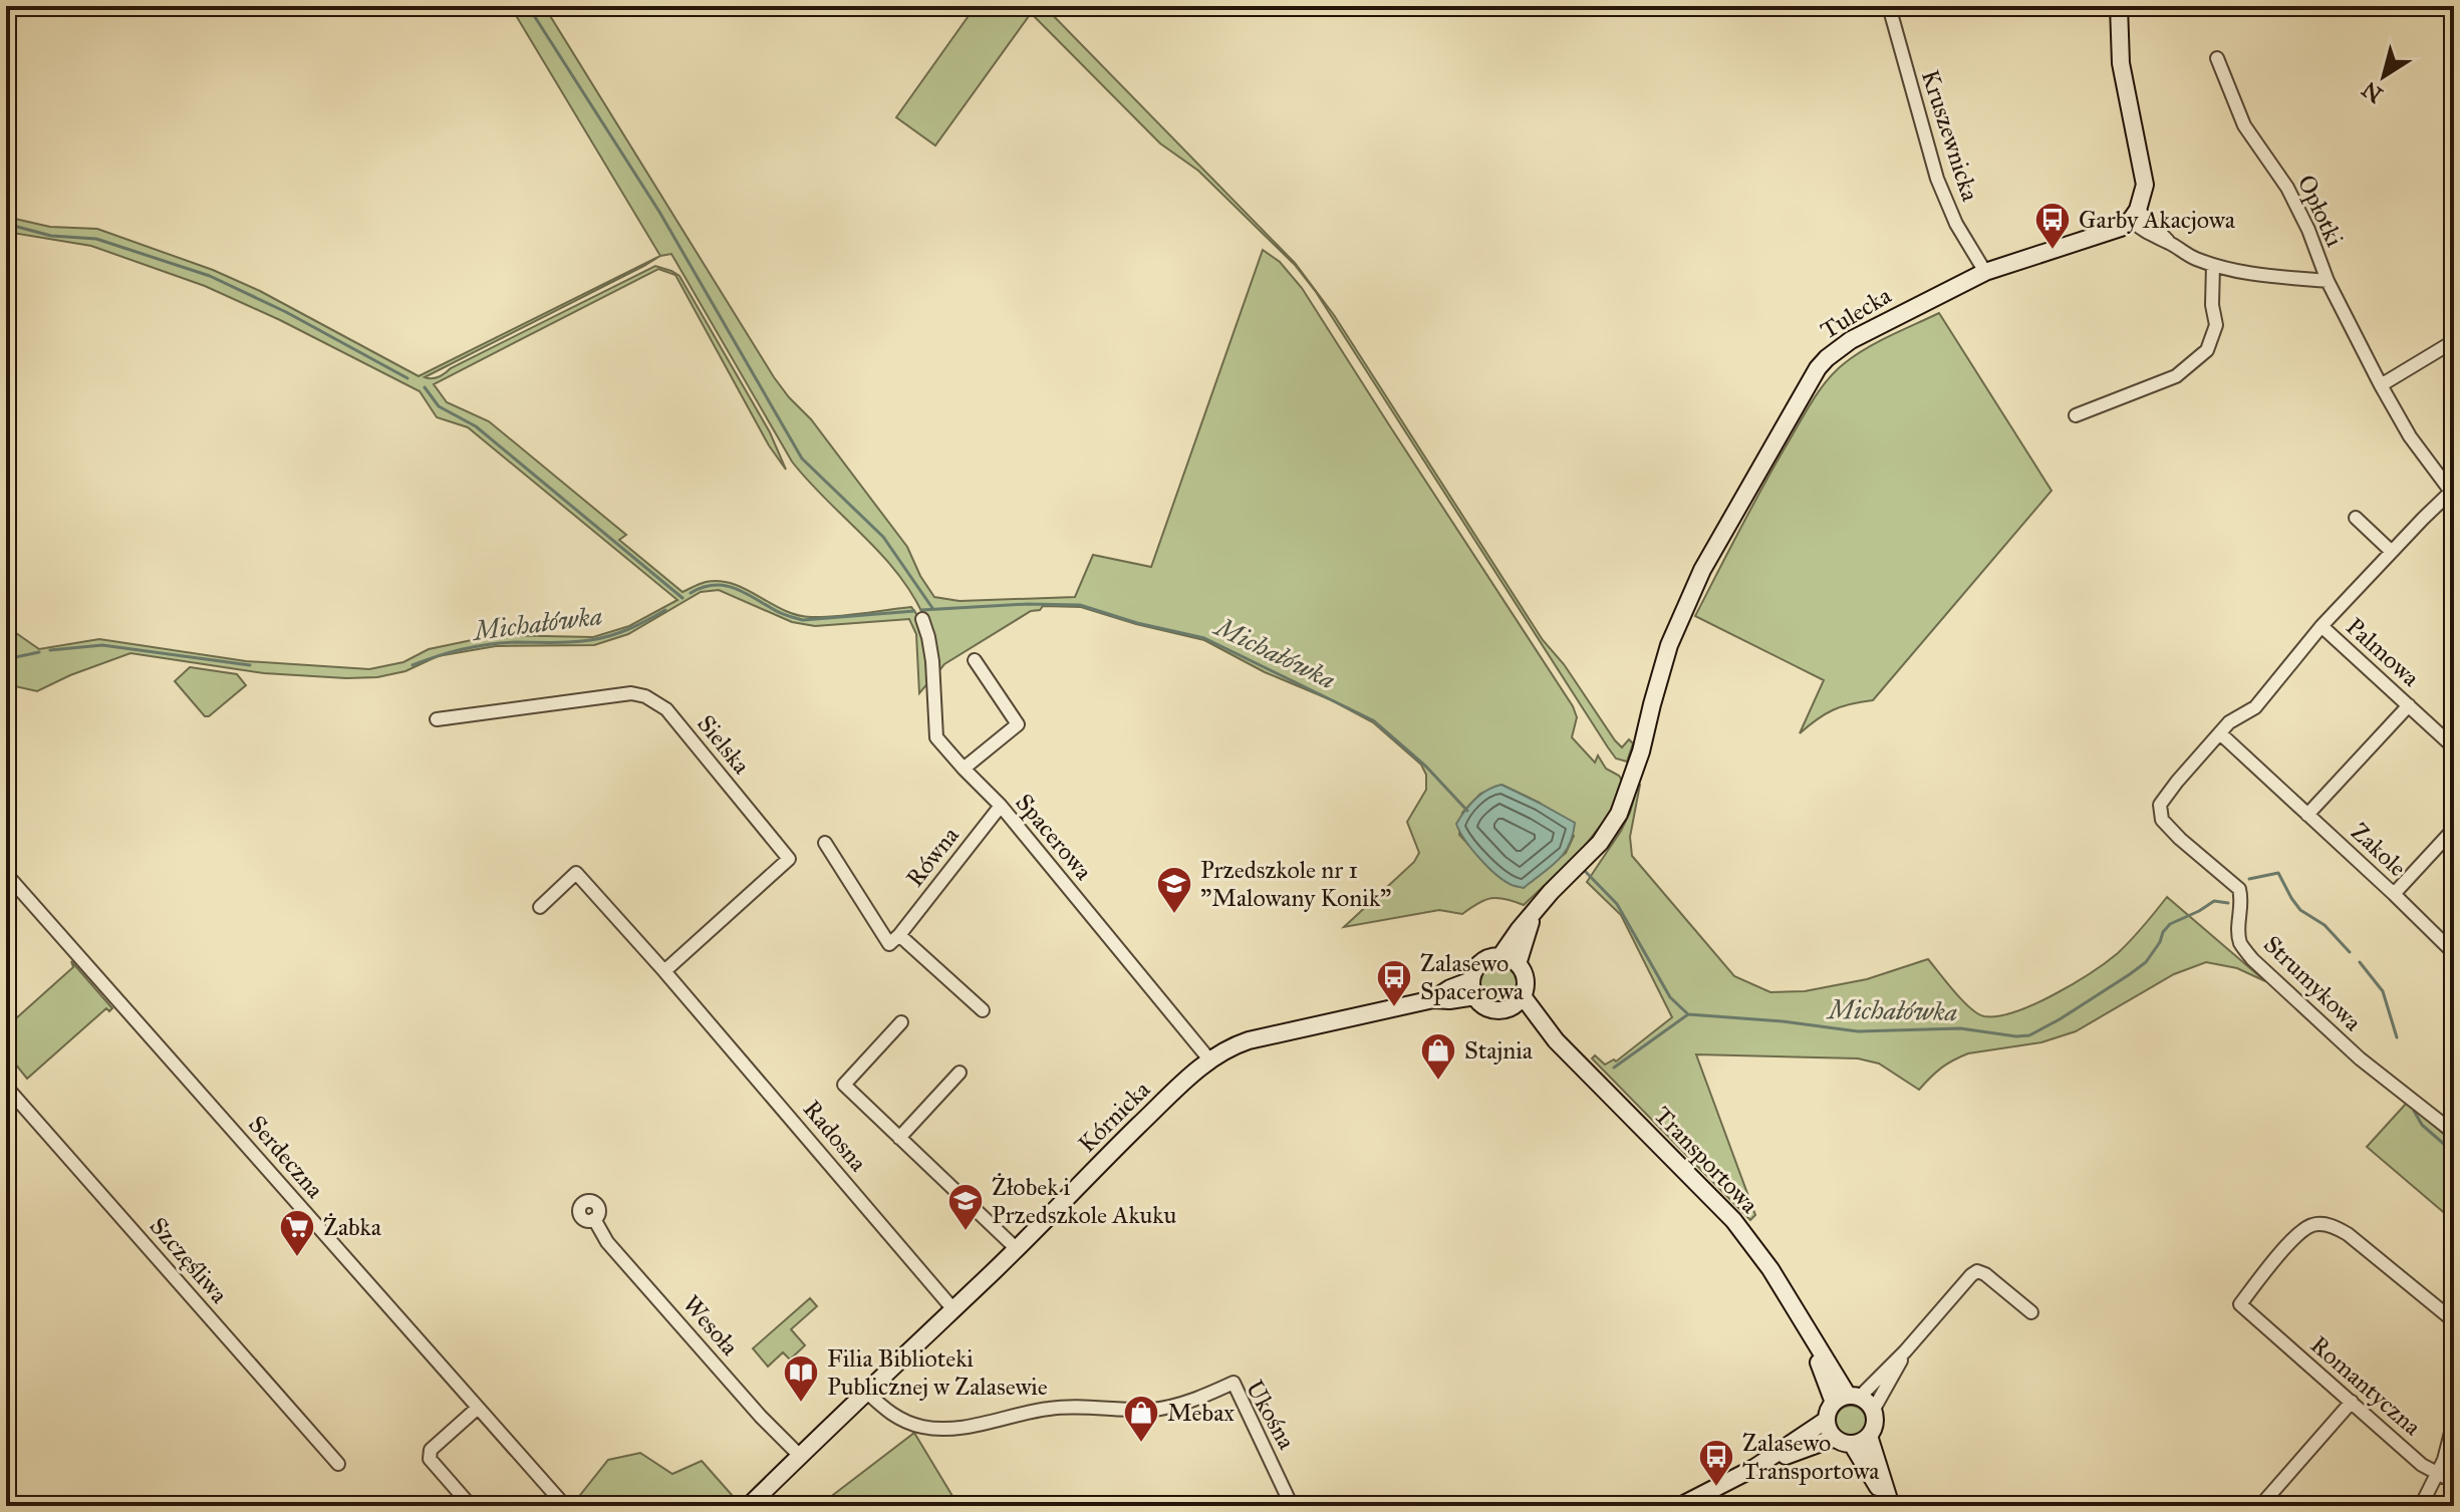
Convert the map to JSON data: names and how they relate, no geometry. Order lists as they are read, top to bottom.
{
  "streets": {
    "street": [
      "Kruszewnicka",
      "Opłotki",
      "Tulecka",
      "Palmowa",
      "Sielska",
      "Spacerowa",
      "Zakole",
      "Równa",
      "Strumykowa",
      "Kórnicka",
      "Radosna",
      "Serdeczna",
      "Transportowa",
      "Szczęśliwa",
      "Wesoła",
      "Romantyczna",
      "Ukośna"
    ]
  },
  "crossings": [
    ["Kruszewnicka", "Tulecka"],
    ["Opłotki", "Palmowa"],
    ["Palmowa", "Strumykowa"],
    ["Sielska", "Radosna"],
    ["Spacerowa", "Równa"],
    ["Spacerowa", "Kórnicka"],
    ["Zakole", "Strumykowa"],
    ["Kórnicka", "Radosna"],
    ["Kórnicka", "Transportowa"],
    ["Kórnicka", "Wesoła"],
    ["Kórnicka", "Ukośna"]
  ],
  "water": ["Michałówka"],
  "places": {
    "bus stop": ["Garby Akacjowa", "Zalasewo Spacerowa", "Zalasewo Transportowa"],
    "school or university": ["Przedszkole nr 1 \"Malowany Konik\"", "Żłobek i Przedszkole Akuku"],
    "shop": ["Stajnia", "Mebax"],
    "supermarket": ["Żabka"],
    "library": ["Filia Biblioteki Publicznej w Zalasewie"]
  },
  "north": "bottom left"
}
